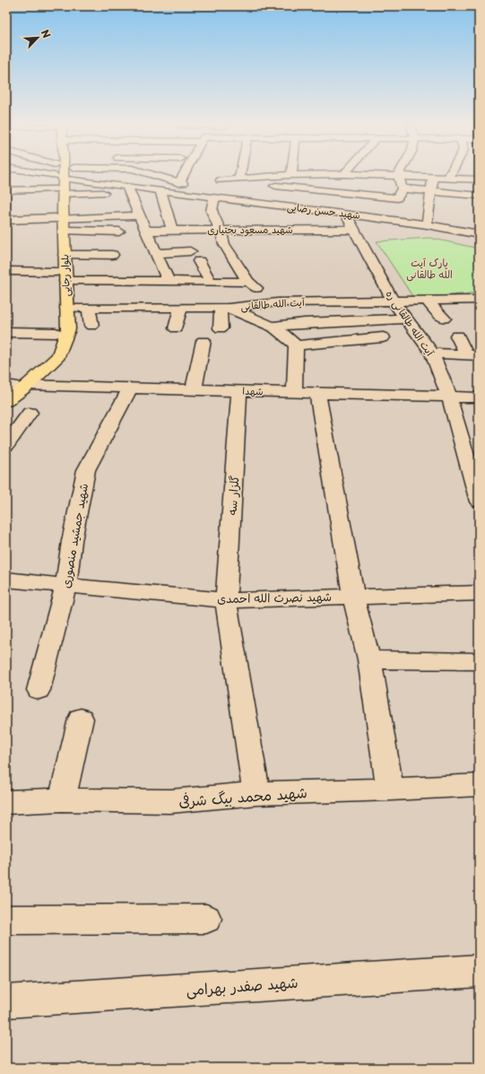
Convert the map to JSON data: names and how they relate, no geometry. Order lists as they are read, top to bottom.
{
  "streets": {
    "main road": ["بلوار رجایی"],
    "street": [
      "شهید حسن رضایی",
      "شهید مسعود بختیاری",
      "آیت الله طالقانی",
      "آیت الله طالقانی ره",
      "شهدا",
      "گلزار سه",
      "شهید جمشید منصوری",
      "شهید نصرت الله احمدی",
      "شهید محمد بیگ شرفی",
      "شهید صفدر بهرامی"
    ]
  },
  "crossings": [
    ["شهید حسن رضایی", "آیت الله طالقانی ره"],
    ["شهید مسعود بختیاری", "آیت الله طالقانی ره"],
    ["بلوار رجایی", "آیت الله طالقانی"],
    ["بلوار رجایی", "شهدا"],
    ["آیت الله طالقانی", "آیت الله طالقانی ره"],
    ["آیت الله طالقانی ره", "شهدا"],
    ["شهدا", "گلزار سه"],
    ["شهدا", "شهید جمشید منصوری"],
    ["گلزار سه", "شهید نصرت الله احمدی"],
    ["گلزار سه", "شهید محمد بیگ شرفی"],
    ["شهید جمشید منصوری", "شهید نصرت الله احمدی"]
  ],
  "parks": ["پارک آیت الله طالقانی"],
  "north": "top right"
}
